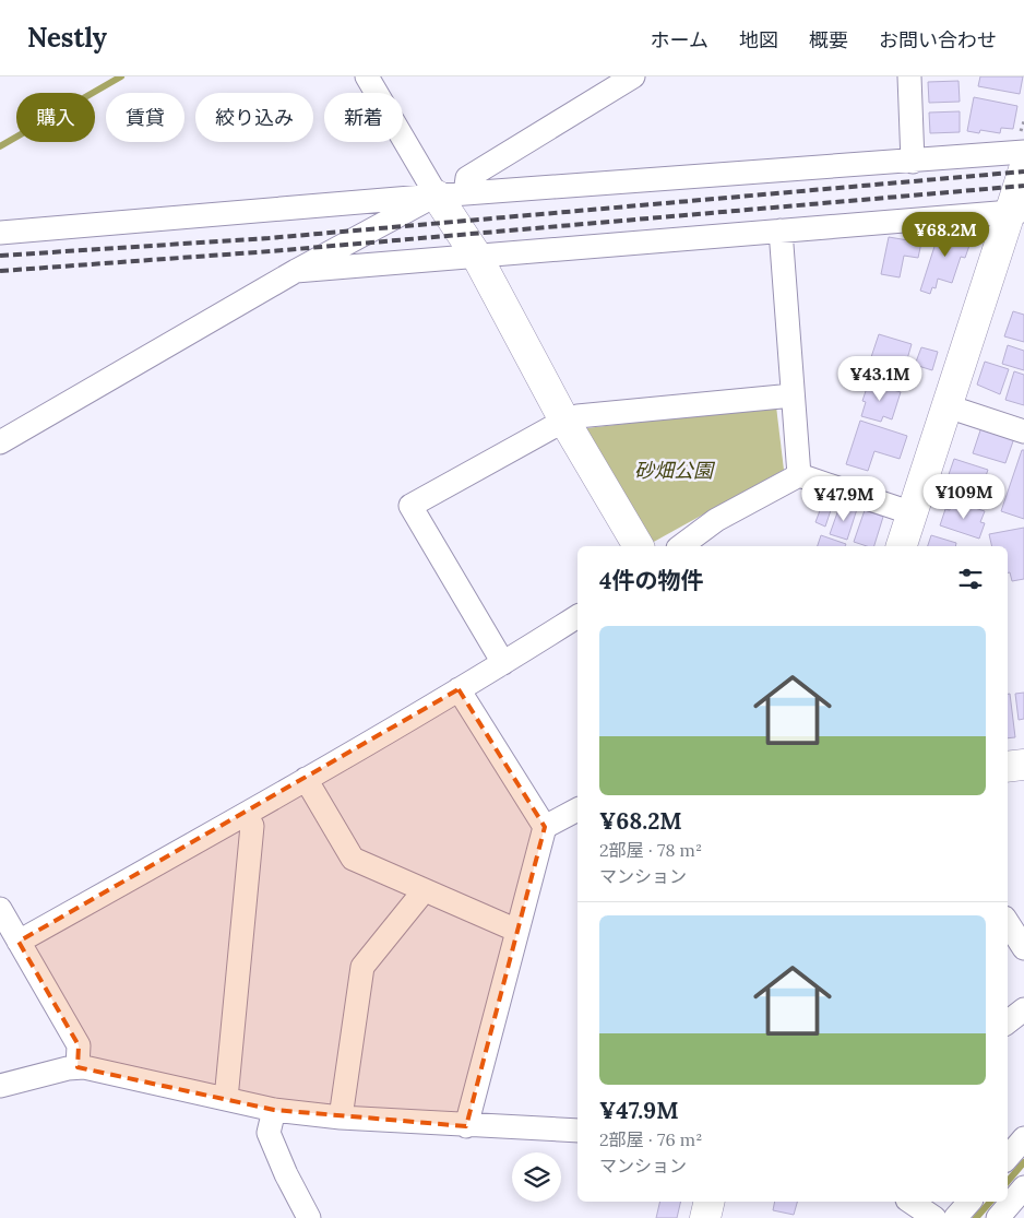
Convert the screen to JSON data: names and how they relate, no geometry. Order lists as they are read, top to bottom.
{
  "parks": ["砂畑公園"],
  "page": {
    "header": "Nestly",
    "nav": [
      "ホーム",
      "地図",
      "概要",
      "お問い合わせ"
    ],
    "chip": [
      "購入",
      "賃貸",
      "絞り込み",
      "新着"
    ],
    "price": [
      "¥68.2M",
      "¥43.1M",
      "¥109M",
      "¥47.9M"
    ],
    "heading": "4件の物件",
    "list": [
      {
        "name": "¥68.2M",
        "note": "2部屋 · 78 m² · マンション"
      },
      {
        "name": "¥47.9M",
        "note": "2部屋 · 76 m² · マンション"
      }
    ]
  }
}
